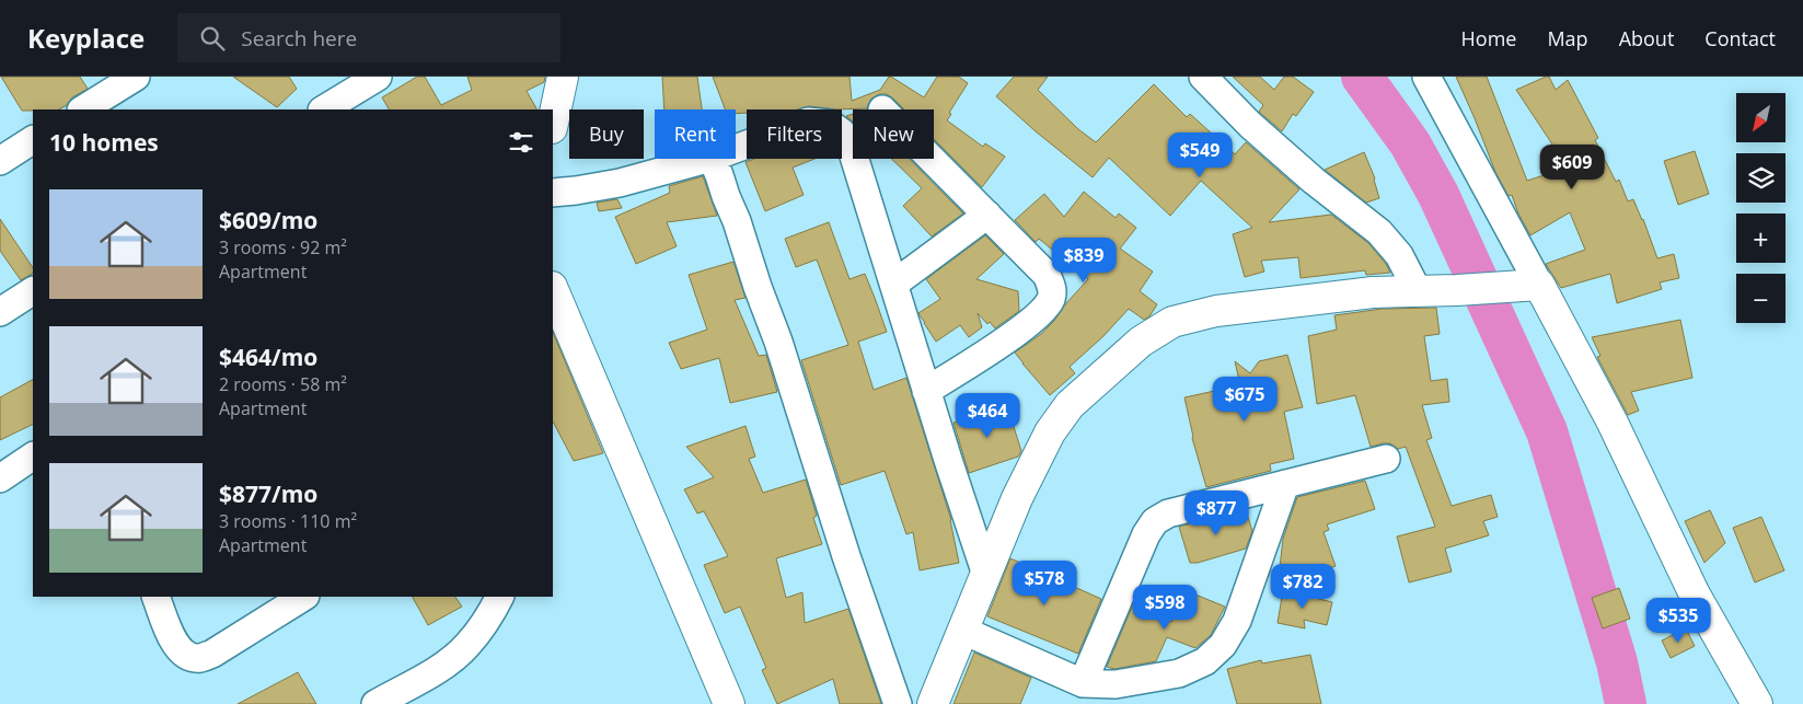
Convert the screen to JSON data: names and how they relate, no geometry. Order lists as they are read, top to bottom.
{
  "north": "bottom left",
  "page": {
    "header": "Keyplace",
    "search": "Search here",
    "nav": [
      "Home",
      "Map",
      "About",
      "Contact"
    ],
    "map_buttons": ["+", "−"],
    "chip": [
      "Buy",
      "Rent",
      "Filters",
      "New"
    ],
    "heading": "10 homes",
    "price": [
      "$549",
      "$609",
      "$839",
      "$675",
      "$464",
      "$877",
      "$578",
      "$782",
      "$598",
      "$535"
    ],
    "list": [
      {
        "name": "$609/mo",
        "note": "3 rooms · 92 m² · Apartment"
      },
      {
        "name": "$464/mo",
        "note": "2 rooms · 58 m² · Apartment"
      },
      {
        "name": "$877/mo",
        "note": "3 rooms · 110 m² · Apartment"
      }
    ]
  }
}
